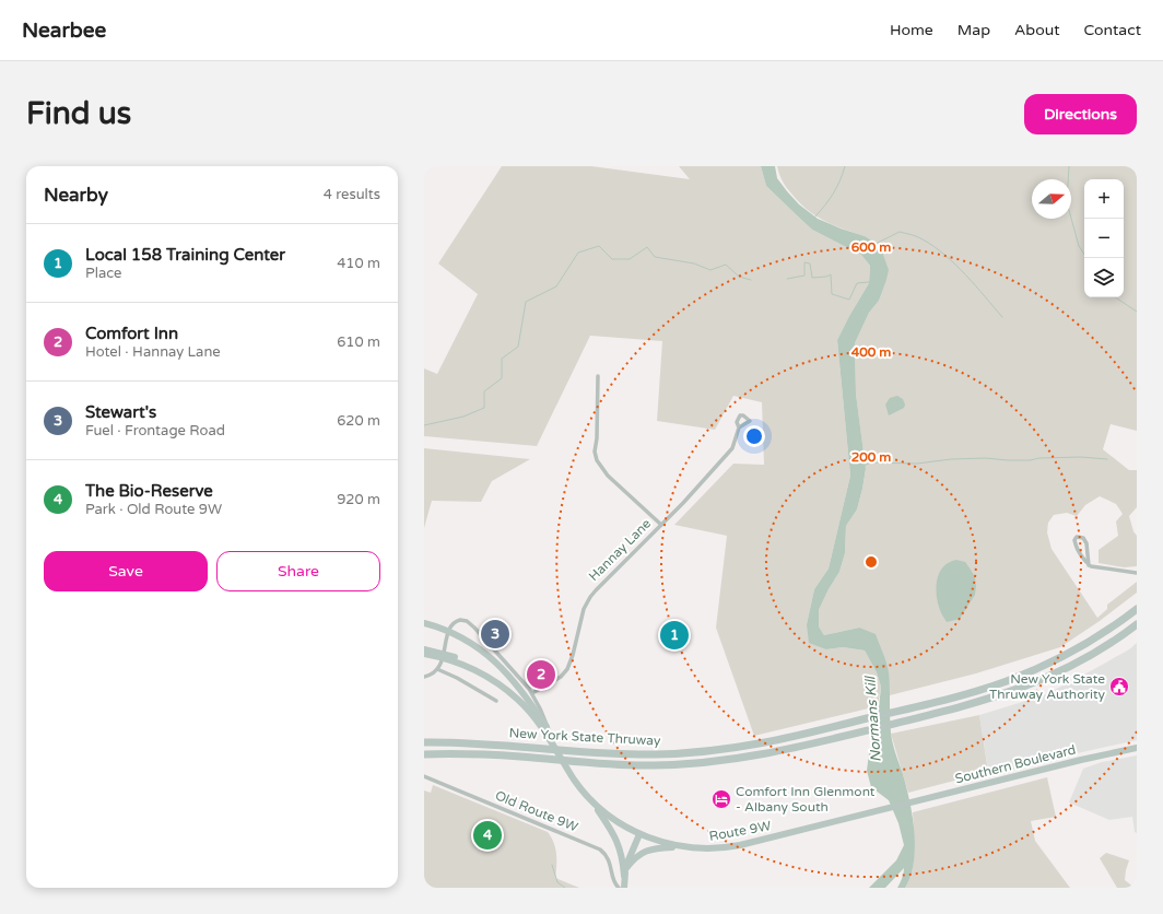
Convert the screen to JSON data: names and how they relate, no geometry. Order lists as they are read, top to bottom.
{
  "streets": {
    "highway": ["New York State Thruway"],
    "main road": ["Southern Boulevard", "Route 9W"],
    "street": ["Hannay Lane", "Old Route 9W"]
  },
  "crossings": [
    ["Southern Boulevard", "Route 9W"]
  ],
  "water": ["Normans Kill"],
  "places": {
    "public building": ["New York State Thruway Authority"],
    "hotel": ["Comfort Inn Glenmont - Albany South"]
  },
  "north": "right",
  "page": {
    "header": "Nearbee",
    "nav": [
      "Home",
      "Map",
      "About",
      "Contact"
    ],
    "buttons": [
      "Directions",
      ["Save", "Share"]
    ],
    "title": "Find us",
    "heading": ["Nearby", "4 results"],
    "map_buttons": ["+", "−"],
    "list": [
      {
        "mark": "1",
        "name": "Local 158 Training Center",
        "note": "Place",
        "value": "410 m"
      },
      {
        "mark": "2",
        "name": "Comfort Inn",
        "note": "Hotel · Hannay Lane",
        "value": "610 m"
      },
      {
        "mark": "3",
        "name": "Stewart's",
        "note": "Fuel · Frontage Road",
        "value": "620 m"
      },
      {
        "mark": "4",
        "name": "The Bio-Reserve",
        "note": "Park · Old Route 9W",
        "value": "920 m"
      }
    ],
    "pins": [
      "3",
      "1",
      "2",
      "4"
    ]
  },
  "rings": ["600 m", "400 m", "200 m"]
}
